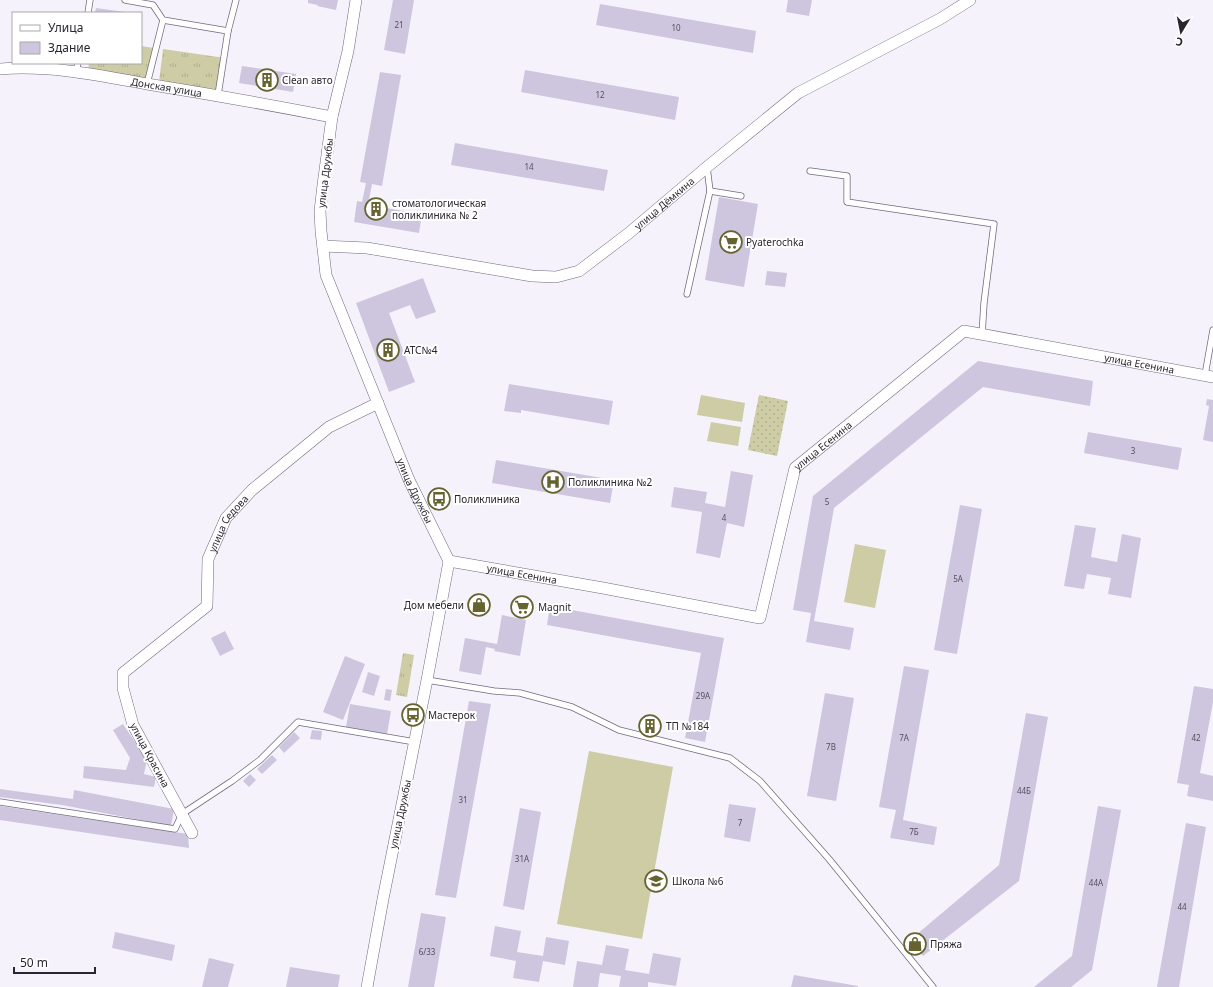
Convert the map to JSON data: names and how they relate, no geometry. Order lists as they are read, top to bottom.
{
  "streets": {
    "street": [
      "Донская улица",
      "улица Дружбы",
      "улица Дёмкина",
      "улица Есенина",
      "улица Седова",
      "улица Красина"
    ]
  },
  "crossings": [
    ["Донская улица", "улица Дружбы"],
    ["улица Дружбы", "улица Дёмкина"],
    ["улица Дружбы", "улица Есенина"],
    ["улица Дружбы", "улица Седова"],
    ["улица Седова", "улица Красина"]
  ],
  "places": {
    "building": [
      "Сlean авто",
      "стоматологическая поликлиника № 2",
      "АТС№4",
      "ТП №184"
    ],
    "supermarket": ["Pyaterochka", "Magnit"],
    "hospital": ["Поликлиника №2"],
    "bus stop": ["Поликлиника", "Мастерок"],
    "shop": ["Дом мебели", "Пряжа"],
    "school or university": ["Школа №6"]
  },
  "house_numbers": [
    "21",
    "10",
    "12",
    "14",
    "3",
    "5",
    "4",
    "5А",
    "29А",
    "7А",
    "42",
    "7В",
    "44Б",
    "31",
    "7",
    "7Б",
    "31А",
    "44А",
    "44",
    "6/33"
  ],
  "legend": ["Улица", "Здание"],
  "scale_bar": "50 m",
  "north": "bottom"
}
